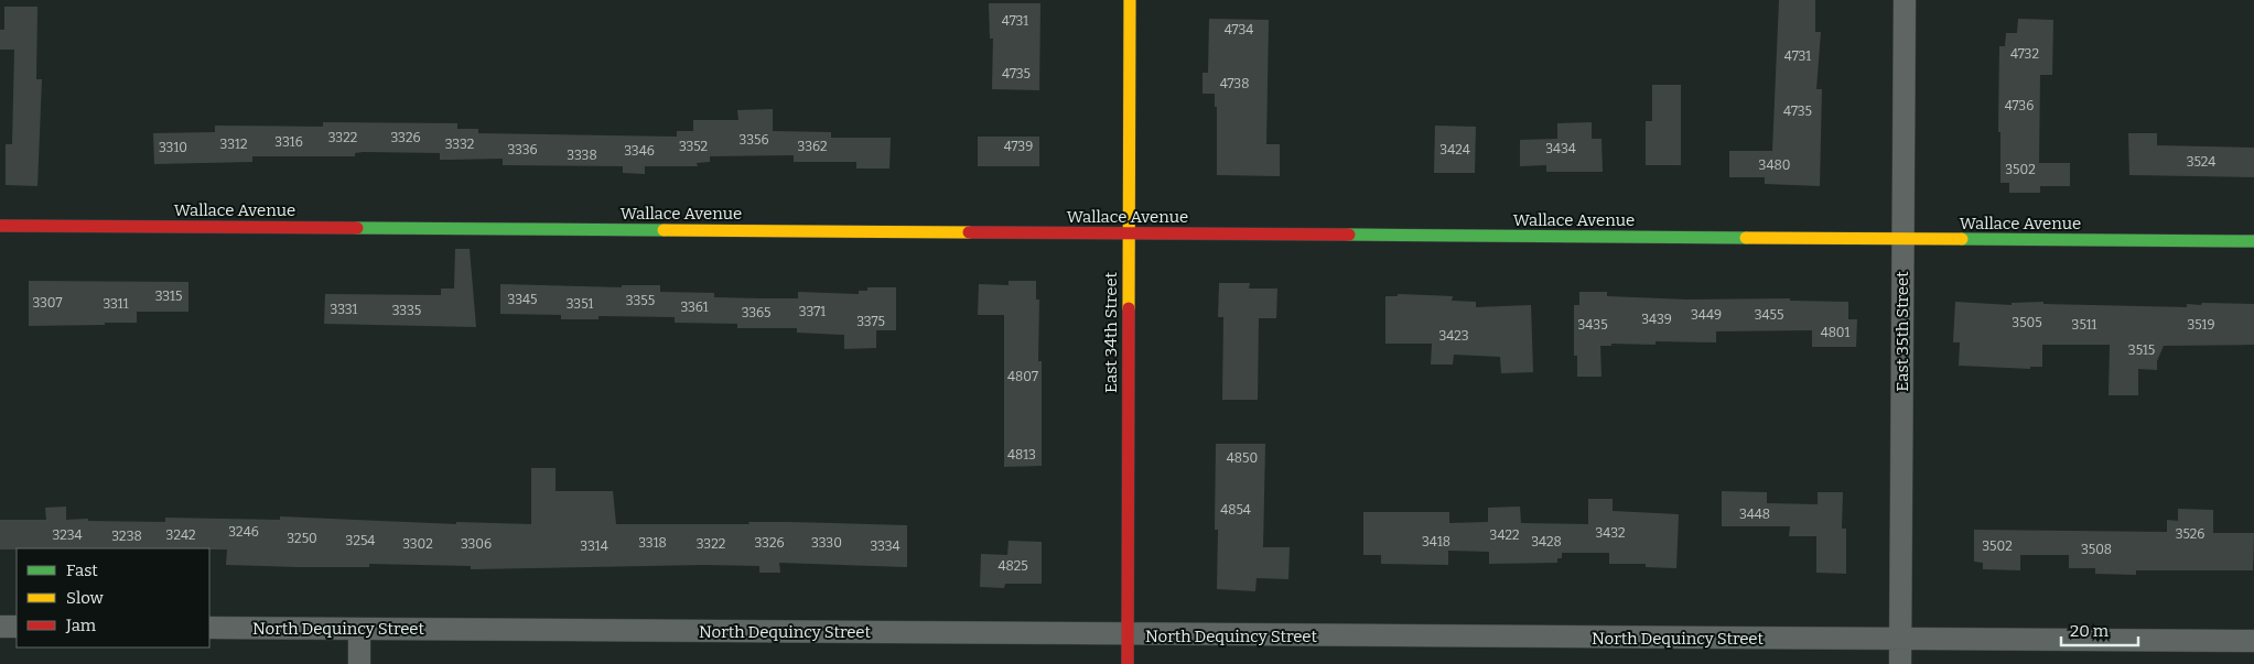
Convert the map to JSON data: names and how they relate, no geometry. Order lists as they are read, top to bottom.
{
  "streets": {
    "street": [
      "Wallace Avenue",
      "East 35th Street",
      "East 34th Street",
      "North Dequincy Street"
    ]
  },
  "crossings": [
    ["Wallace Avenue", "East 35th Street"],
    ["Wallace Avenue", "East 34th Street"],
    ["East 35th Street", "North Dequincy Street"],
    ["East 34th Street", "North Dequincy Street"]
  ],
  "house_numbers": [
    "4731",
    "4734",
    "4732",
    "4731",
    "4735",
    "4738",
    "4736",
    "4735",
    "3322",
    "3326",
    "3356",
    "3316",
    "3312",
    "3332",
    "3352",
    "3362",
    "4739",
    "3310",
    "3434",
    "3336",
    "3424",
    "3346",
    "3338",
    "3524",
    "3480",
    "3502",
    "3315",
    "3345",
    "3355",
    "3307",
    "3311",
    "3351",
    "3361",
    "3331",
    "3335",
    "3371",
    "3365",
    "3449",
    "3455",
    "3439",
    "3375",
    "3505",
    "3435",
    "3511",
    "3519",
    "4801",
    "3423",
    "3515",
    "4807",
    "4813",
    "4850",
    "4854",
    "3448",
    "3246",
    "3432",
    "3526",
    "3234",
    "3242",
    "3422",
    "3238",
    "3250",
    "3254",
    "3418",
    "3428",
    "3318",
    "3326",
    "3330",
    "3302",
    "3306",
    "3322",
    "3314",
    "3334",
    "3502",
    "3508",
    "4825"
  ],
  "legend": ["Fast", "Slow", "Jam"],
  "scale_bar": "20 m"
}
